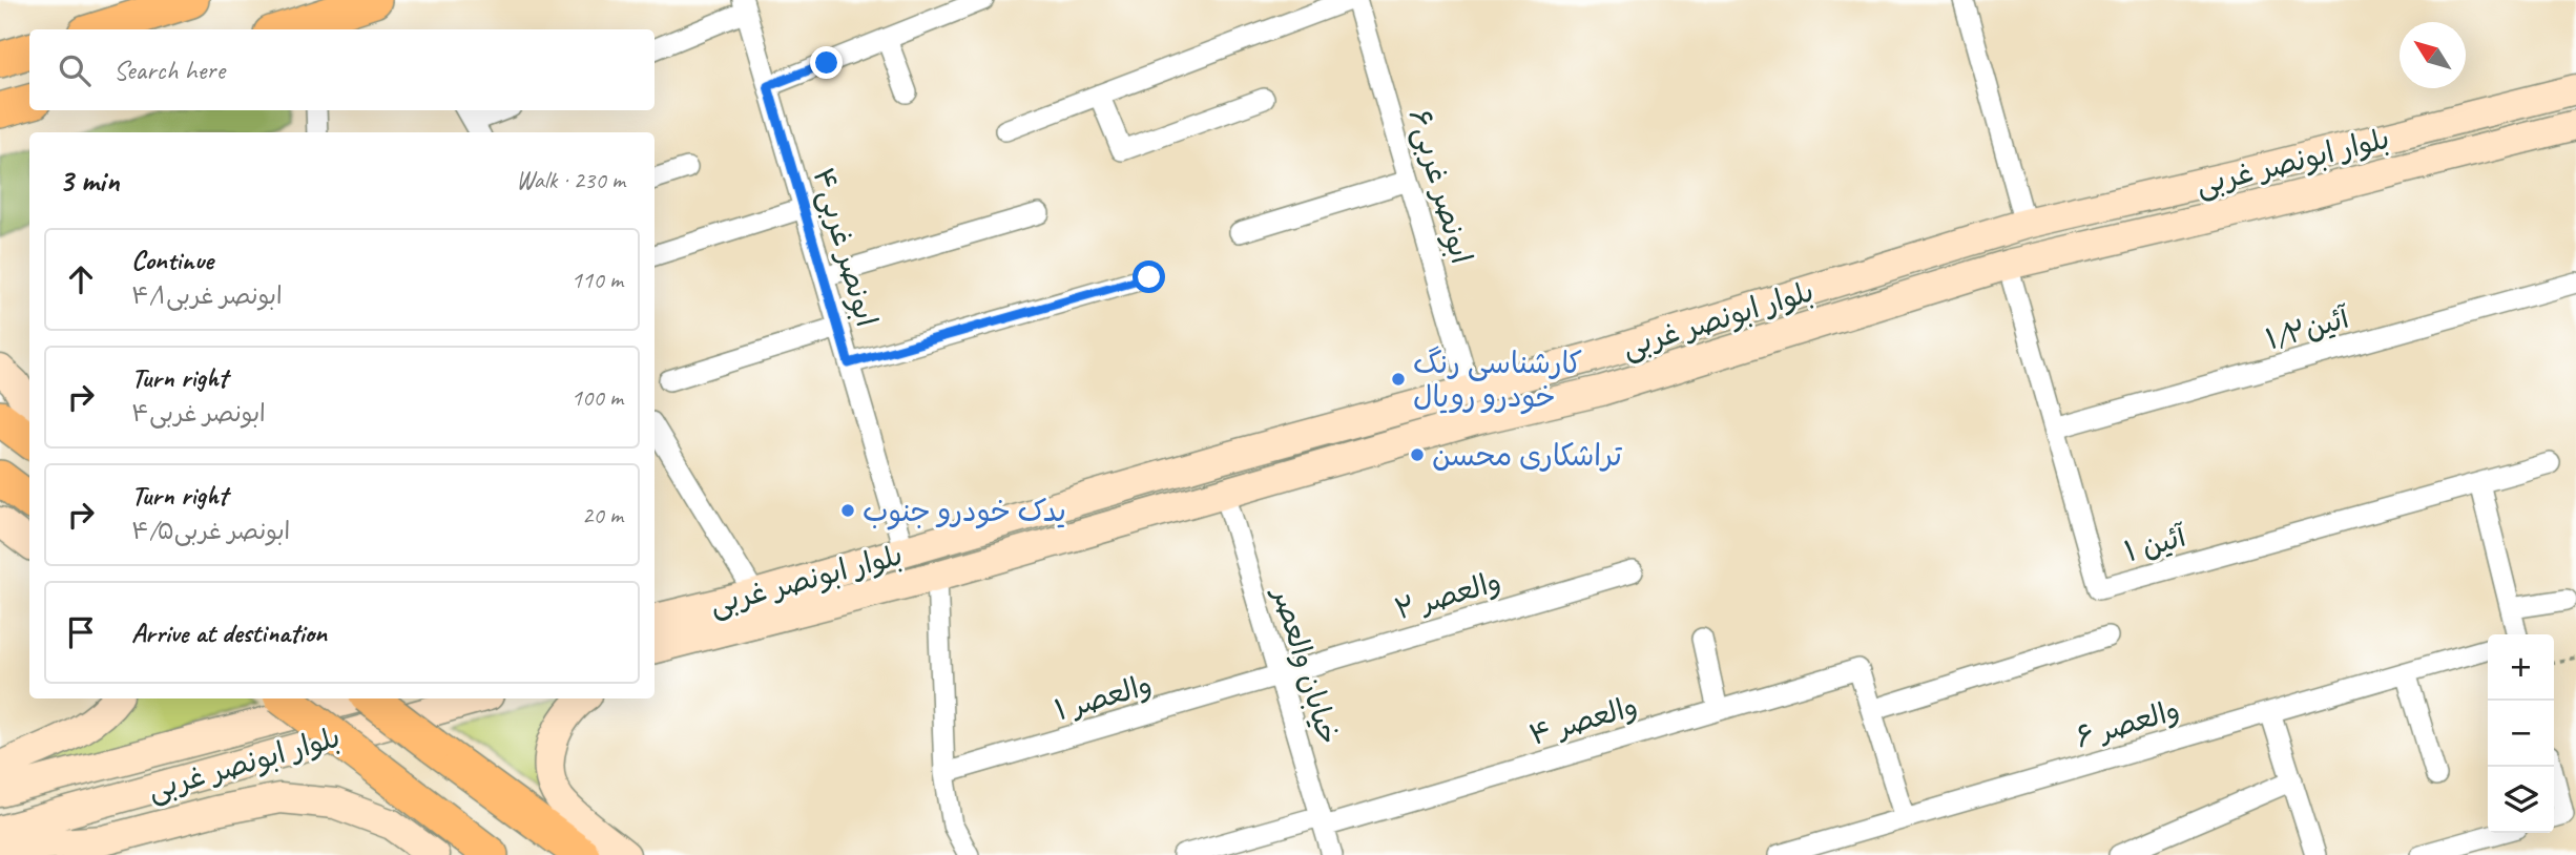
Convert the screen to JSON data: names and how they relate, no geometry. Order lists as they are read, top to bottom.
{
  "streets": {
    "main road": ["بلوار ابونصر غربی"],
    "street": [
      "۶ابونصر غربی",
      "۴ابونصر غربی",
      "۱/۲آئین",
      "آئین ۱",
      "والعصر ۲",
      "خیابان والعصر",
      "والعصر ۱",
      "والعصر ۴",
      "والعصر ۶"
    ]
  },
  "crossings": [
    ["بلوار ابونصر غربی", "۶ابونصر غربی"],
    ["بلوار ابونصر غربی", "۴ابونصر غربی"],
    ["بلوار ابونصر غربی", "آئین ۱"],
    ["بلوار ابونصر غربی", "خیابان والعصر"],
    ["۱/۲آئین", "آئین ۱"],
    ["والعصر ۲", "خیابان والعصر"],
    ["والعصر ۲", "والعصر ۱"],
    ["خیابان والعصر", "والعصر ۱"],
    ["خیابان والعصر", "والعصر ۴"]
  ],
  "places": ["کارشناسی رنگ خودرو رویال", "تراشکاری محسن", "یدک خودرو جنوب"],
  "north": "top left",
  "page": {
    "search": "Search here",
    "heading": ["3 min", "Walk · 230 m"],
    "list": [
      ["Continue", "۴/۱ابونصر غربی", "110 m"],
      ["Turn right", "۴ابونصر غربی", "100 m"],
      ["Turn right", "۴/۵ابونصر غربی", "20 m"],
      "Arrive at destination"
    ],
    "map_buttons": ["+", "−"]
  }
}
